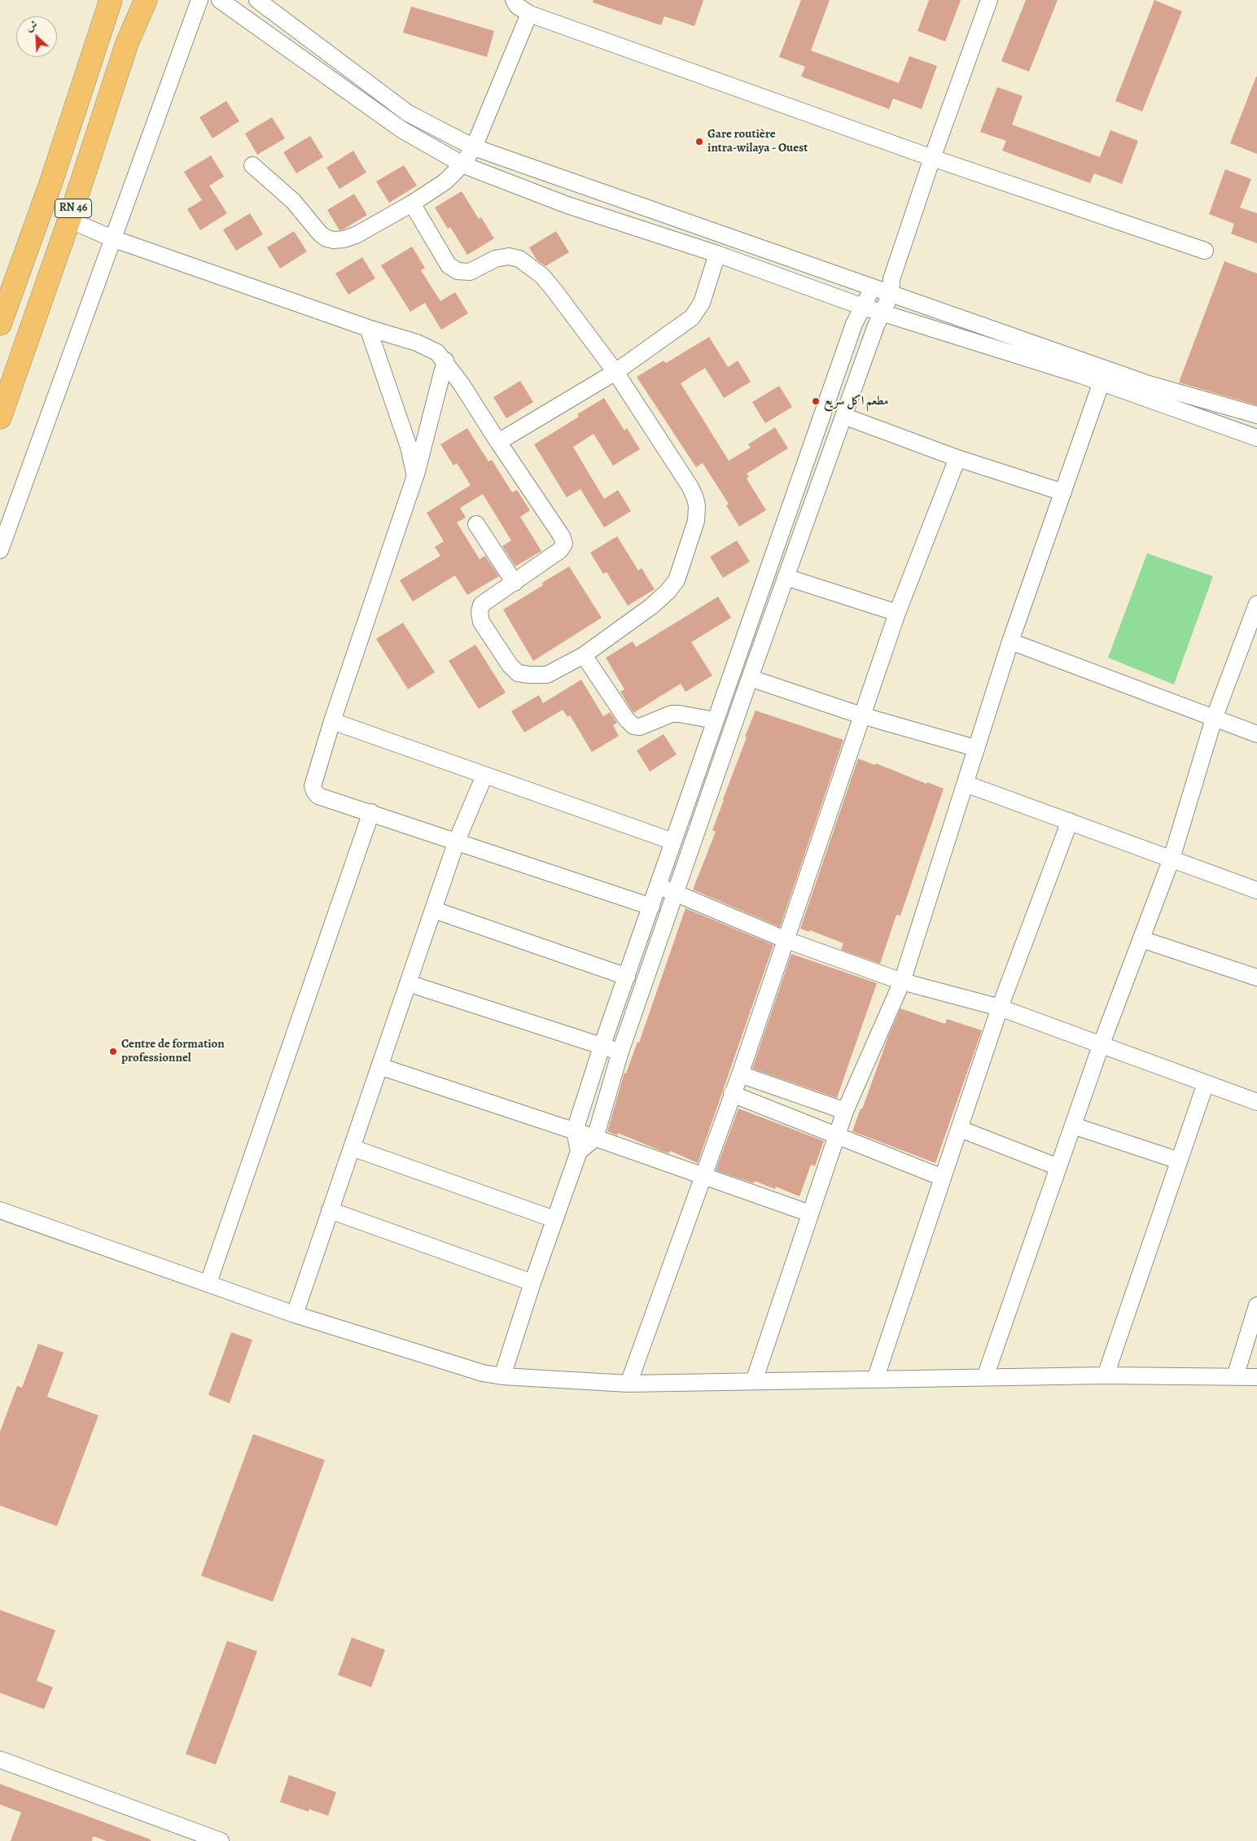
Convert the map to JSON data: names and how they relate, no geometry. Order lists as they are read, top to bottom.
{
  "streets": {
    "main road": ["RN 46"]
  },
  "places": ["Gare routière intra-wilaya - Ouest", "مطعم اكل سريع", "Centre de formation professionnel"],
  "north": "top left"
}
